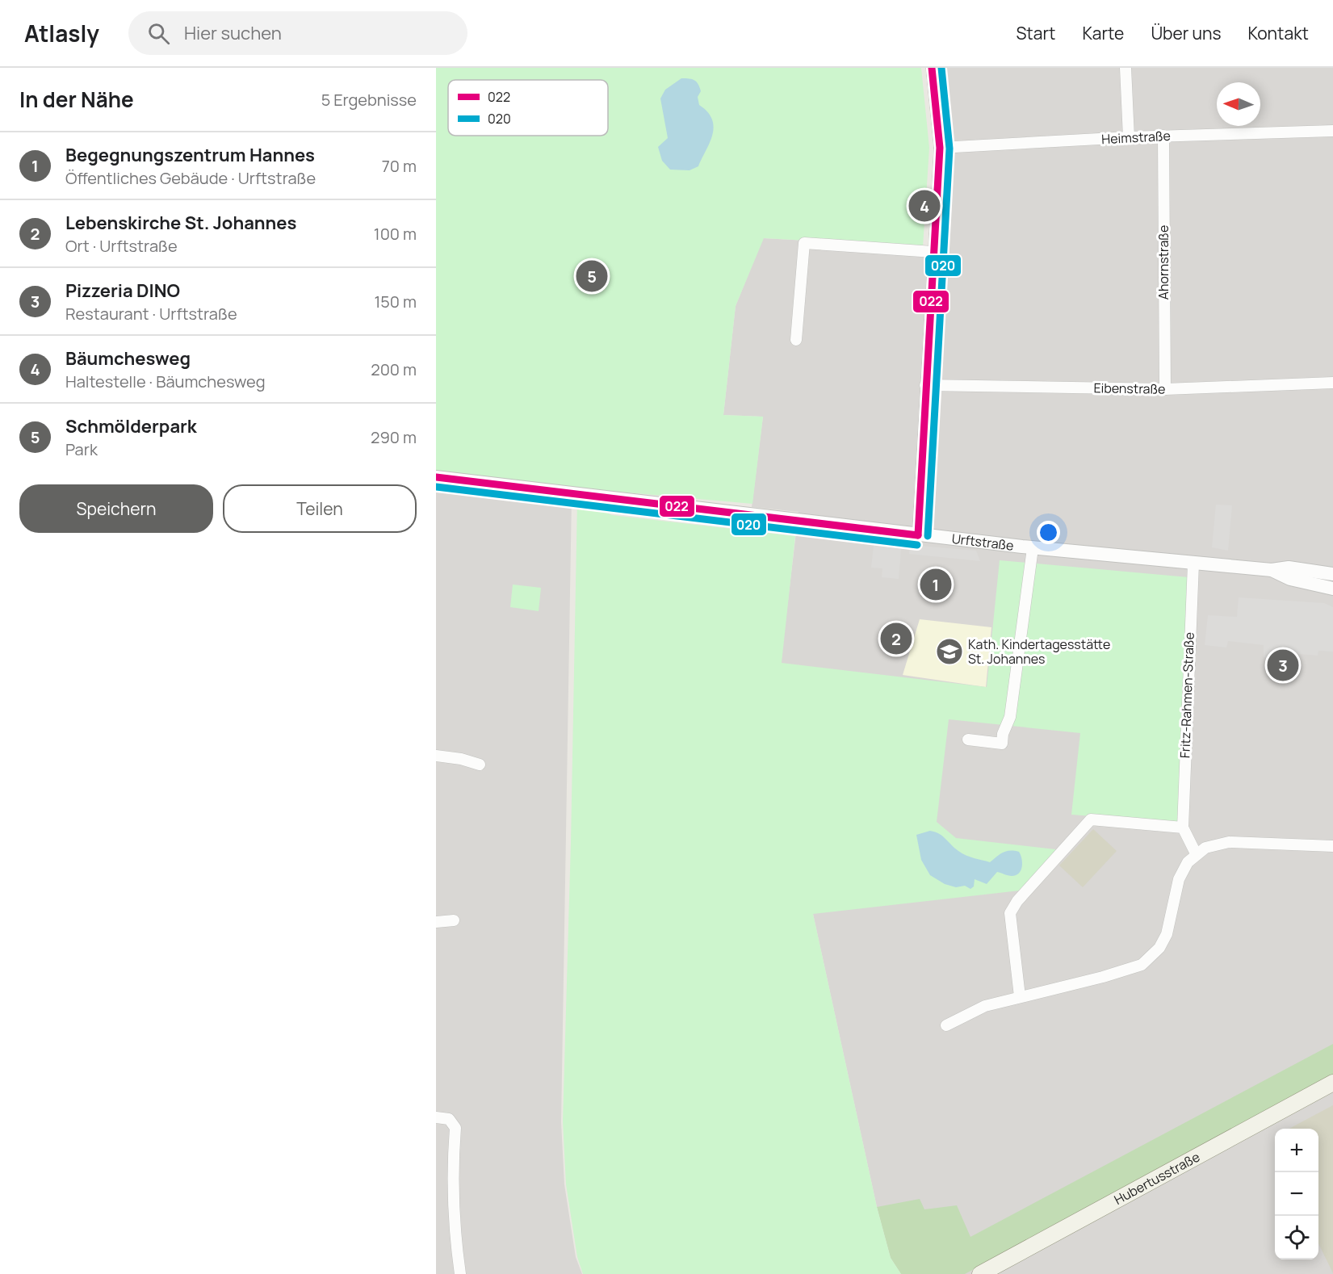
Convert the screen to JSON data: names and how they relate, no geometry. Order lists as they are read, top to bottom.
{
  "streets": {
    "main road": ["Hubertusstraße"],
    "street": [
      "Heimstraße",
      "Ahornstraße",
      "Eibenstraße",
      "Urftstraße",
      "Fritz-Rahmen-Straße"
    ]
  },
  "crossings": [
    ["Heimstraße", "Ahornstraße"],
    ["Ahornstraße", "Eibenstraße"],
    ["Urftstraße", "Fritz-Rahmen-Straße"]
  ],
  "places": {
    "school or university": ["Kath. Kindertagesstätte St. Johannes"]
  },
  "lines": ["transit line 022", "transit line 020"],
  "legend": ["022", "020"],
  "north": "left",
  "page": {
    "header": "Atlasly",
    "search": "Hier suchen",
    "nav": [
      "Start",
      "Karte",
      "Über uns",
      "Kontakt"
    ],
    "heading": ["In der Nähe", "5 Ergebnisse"],
    "list": [
      {
        "mark": "1",
        "name": "Begegnungszentrum Hannes",
        "note": "Öffentliches Gebäude · Urftstraße",
        "value": "70 m"
      },
      {
        "mark": "2",
        "name": "Lebenskirche St. Johannes",
        "note": "Ort · Urftstraße",
        "value": "100 m"
      },
      {
        "mark": "3",
        "name": "Pizzeria DINO",
        "note": "Restaurant · Urftstraße",
        "value": "150 m"
      },
      {
        "mark": "4",
        "name": "Bäumchesweg",
        "note": "Haltestelle · Bäumchesweg",
        "value": "200 m"
      },
      {
        "mark": "5",
        "name": "Schmölderpark",
        "note": "Park",
        "value": "290 m"
      }
    ],
    "pins": [
      "4",
      "5",
      "1",
      "2",
      "3"
    ],
    "buttons": ["Speichern", "Teilen"],
    "map_buttons": ["+", "−"]
  }
}
